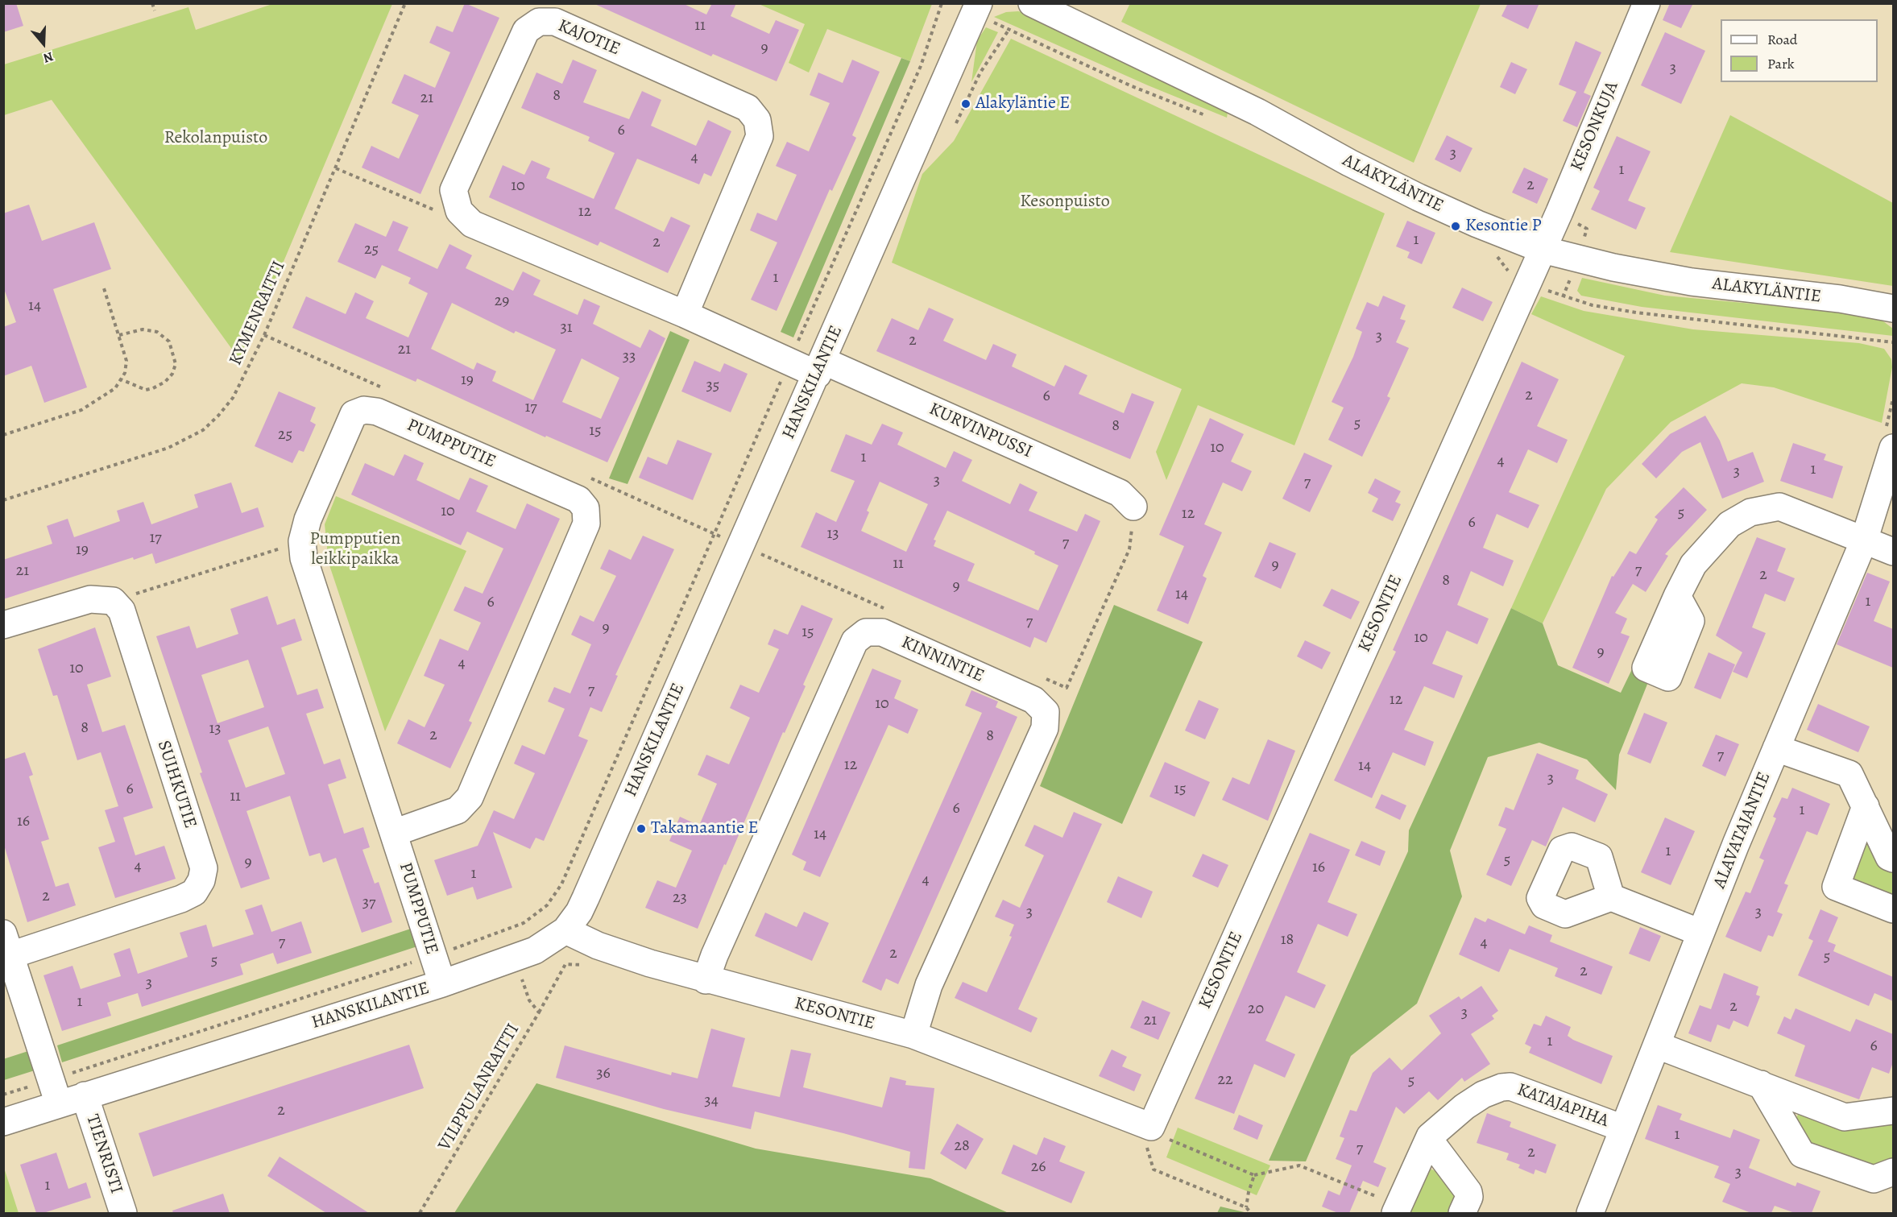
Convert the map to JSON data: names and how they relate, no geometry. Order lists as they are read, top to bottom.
{
  "streets": {
    "street": [
      "KAJOTIE",
      "KESONKUJA",
      "ALAKYLÄNTIE",
      "HANSKILANTIE",
      "KURVINPUSSI",
      "PUMPPUTIE",
      "KESONTIE",
      "KINNINTIE",
      "SUIHKUTIE",
      "ALAVATAJANTIE",
      "KATAJAPIHA",
      "TIENRISTI"
    ],
    "path": ["KYMENRAITTI", "VILPPULANRAITTI"]
  },
  "crossings": [
    ["KESONKUJA", "ALAKYLÄNTIE"],
    ["KESONKUJA", "KESONTIE"],
    ["ALAKYLÄNTIE", "KESONTIE"],
    ["HANSKILANTIE", "KURVINPUSSI"],
    ["HANSKILANTIE", "PUMPPUTIE"],
    ["HANSKILANTIE", "KESONTIE"],
    ["HANSKILANTIE", "SUIHKUTIE"],
    ["HANSKILANTIE", "TIENRISTI"],
    ["KESONTIE", "KINNINTIE"],
    ["ALAVATAJANTIE", "KATAJAPIHA"]
  ],
  "parks": ["Rekolanpuisto", "Kesonpuisto", "Pumpputien leikkipaikka"],
  "places": ["Alakyläntie E", "Kesontie P", "Takamaantie E"],
  "house_numbers": [
    "11",
    "9",
    "3",
    "8",
    "21",
    "6",
    "3",
    "4",
    "1",
    "2",
    "10",
    "12",
    "1",
    "2",
    "25",
    "1",
    "29",
    "14",
    "31",
    "3",
    "2",
    "21",
    "33",
    "19",
    "35",
    "2",
    "6",
    "17",
    "5",
    "8",
    "15",
    "25",
    "10",
    "1",
    "4",
    "1",
    "3",
    "3",
    "7",
    "10",
    "5",
    "12",
    "6",
    "13",
    "17",
    "7",
    "19",
    "11",
    "9",
    "7",
    "21",
    "2",
    "8",
    "9",
    "14",
    "1",
    "6",
    "7",
    "9",
    "15",
    "10",
    "9",
    "4",
    "10",
    "7",
    "12",
    "10",
    "8",
    "13",
    "2",
    "8",
    "7",
    "12",
    "14",
    "3",
    "6",
    "15",
    "11",
    "6",
    "1",
    "16",
    "14",
    "1",
    "5",
    "9",
    "4",
    "16",
    "1",
    "4",
    "2",
    "23",
    "37",
    "3",
    "3",
    "18",
    "7",
    "4",
    "2",
    "5",
    "5",
    "2",
    "3",
    "1",
    "2",
    "20",
    "3",
    "21",
    "1",
    "6",
    "36",
    "22",
    "5",
    "34",
    "2",
    "1",
    "28",
    "7",
    "2",
    "26",
    "3",
    "1"
  ],
  "legend": ["Road", "Park"],
  "north": "bottom"
}
